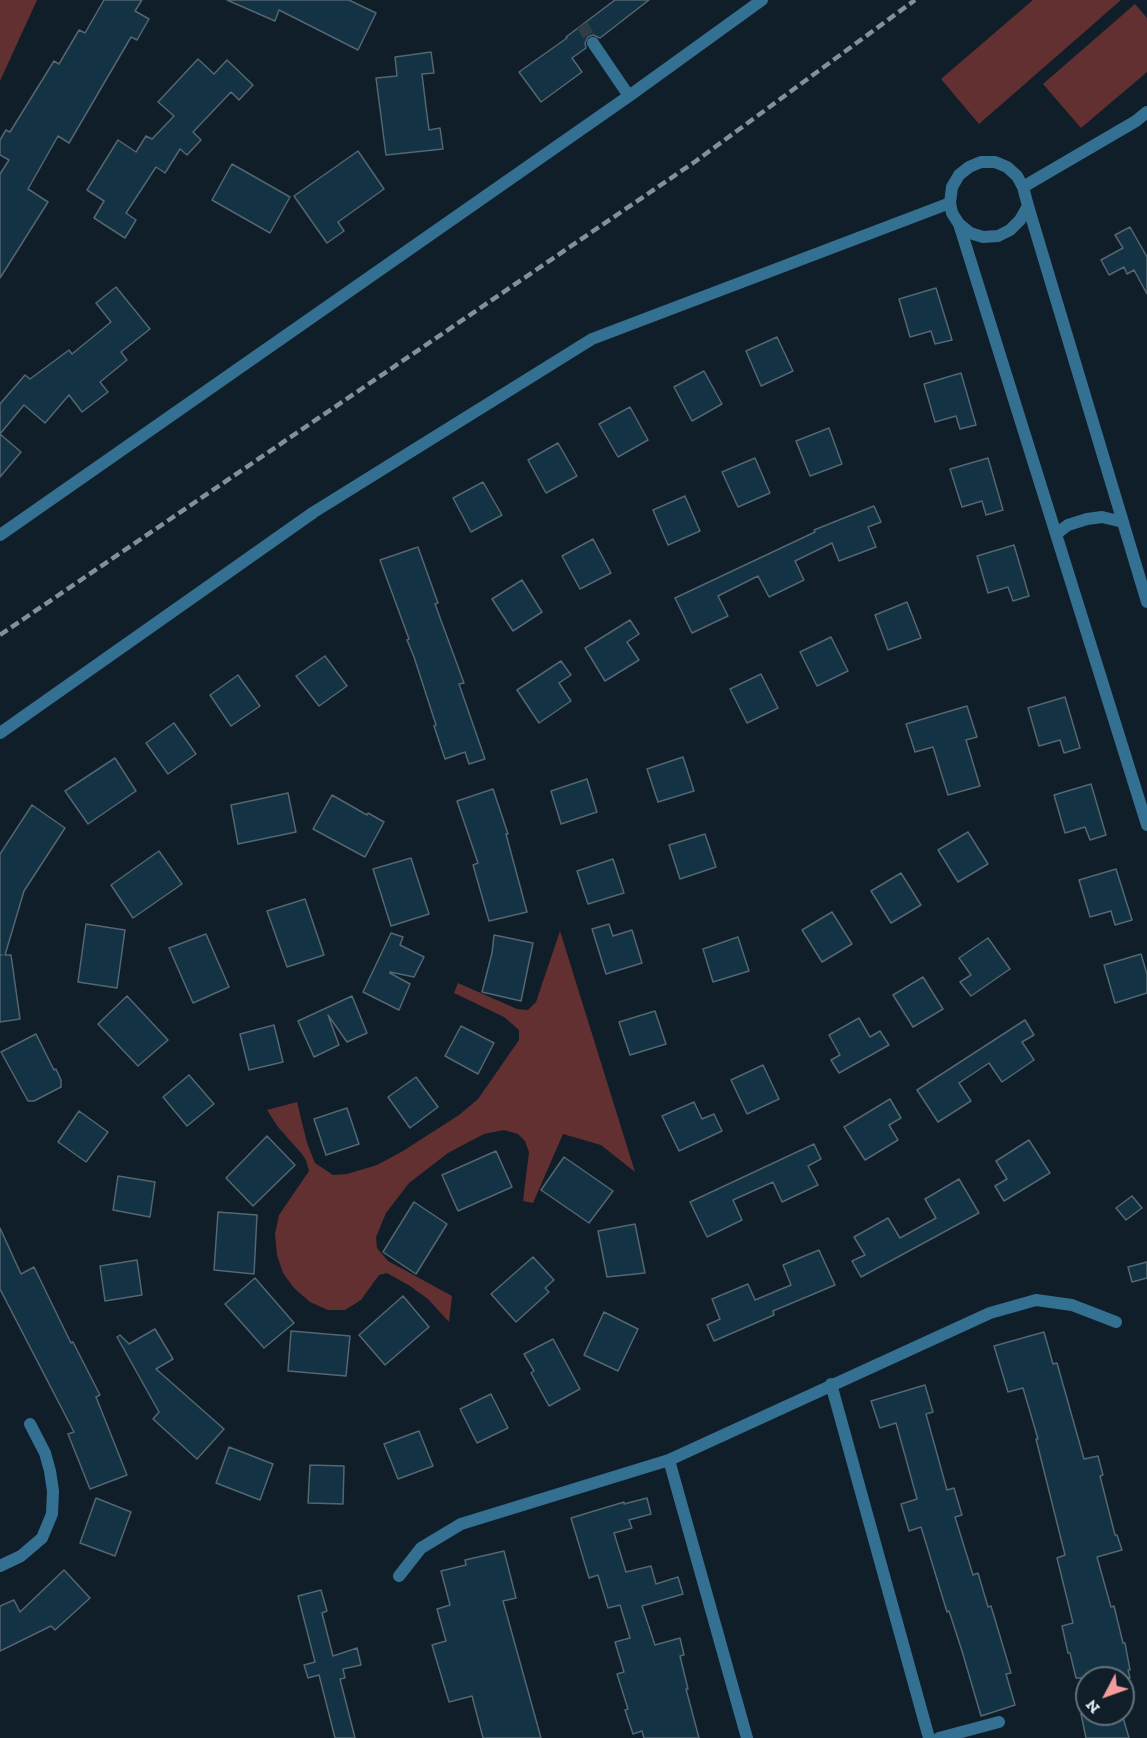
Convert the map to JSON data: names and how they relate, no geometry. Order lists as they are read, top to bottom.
{
  "north": "bottom left"
}
